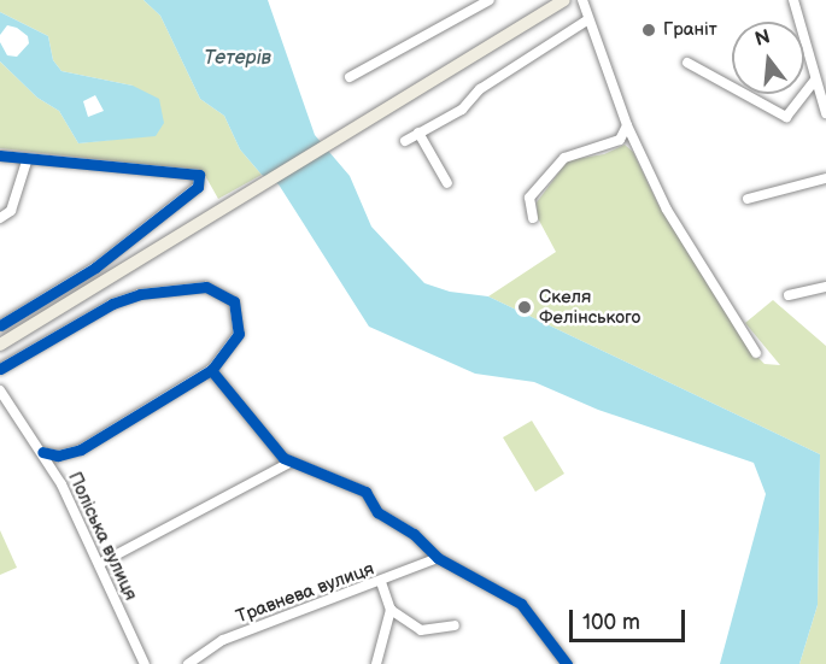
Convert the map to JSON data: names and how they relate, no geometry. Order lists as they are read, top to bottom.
{
  "streets": {
    "street": ["Поліська вулиця", "Травнева вулиця"]
  },
  "water": ["Тетерів"],
  "places": ["Граніт", "Скеля Фелінського"],
  "scale_bar": "100 m",
  "north": "top"
}
